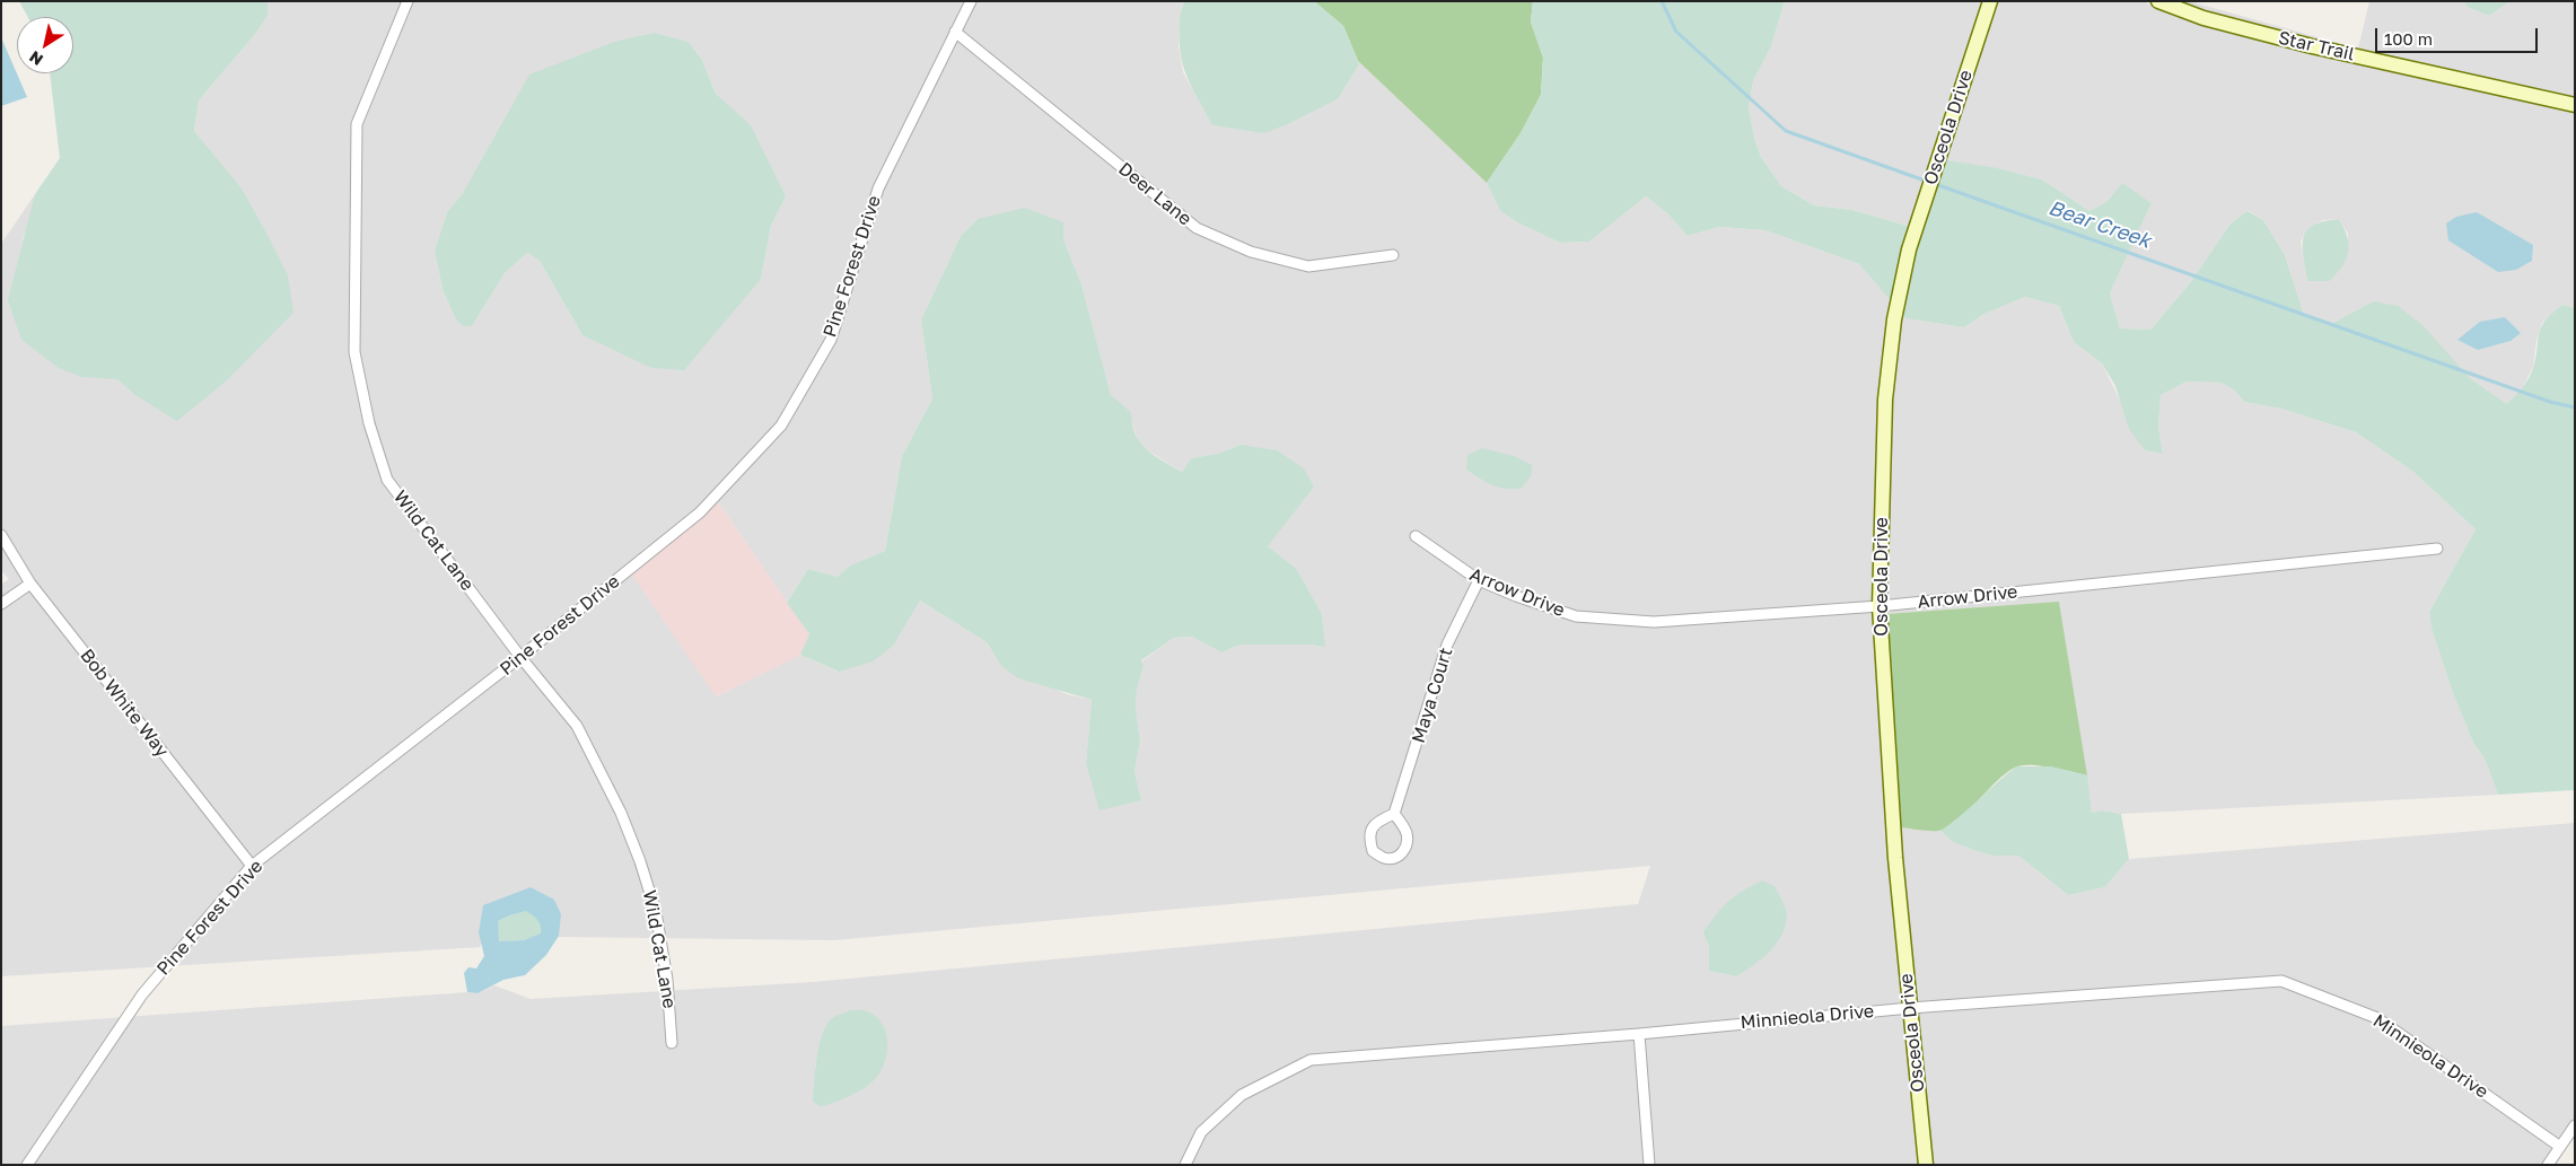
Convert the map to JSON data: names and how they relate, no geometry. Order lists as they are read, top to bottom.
{
  "streets": {
    "street": [
      "Star Trail",
      "Osceola Drive",
      "Deer Lane",
      "Pine Forest Drive",
      "Wild Cat Lane",
      "Arrow Drive",
      "Maya Court",
      "Bob White Way",
      "Minnieola Drive"
    ]
  },
  "crossings": [
    ["Osceola Drive", "Arrow Drive"],
    ["Osceola Drive", "Minnieola Drive"],
    ["Deer Lane", "Pine Forest Drive"],
    ["Pine Forest Drive", "Wild Cat Lane"],
    ["Pine Forest Drive", "Bob White Way"],
    ["Arrow Drive", "Maya Court"]
  ],
  "water": ["Bear Creek"],
  "scale_bar": "100 m",
  "north": "bottom left"
}
